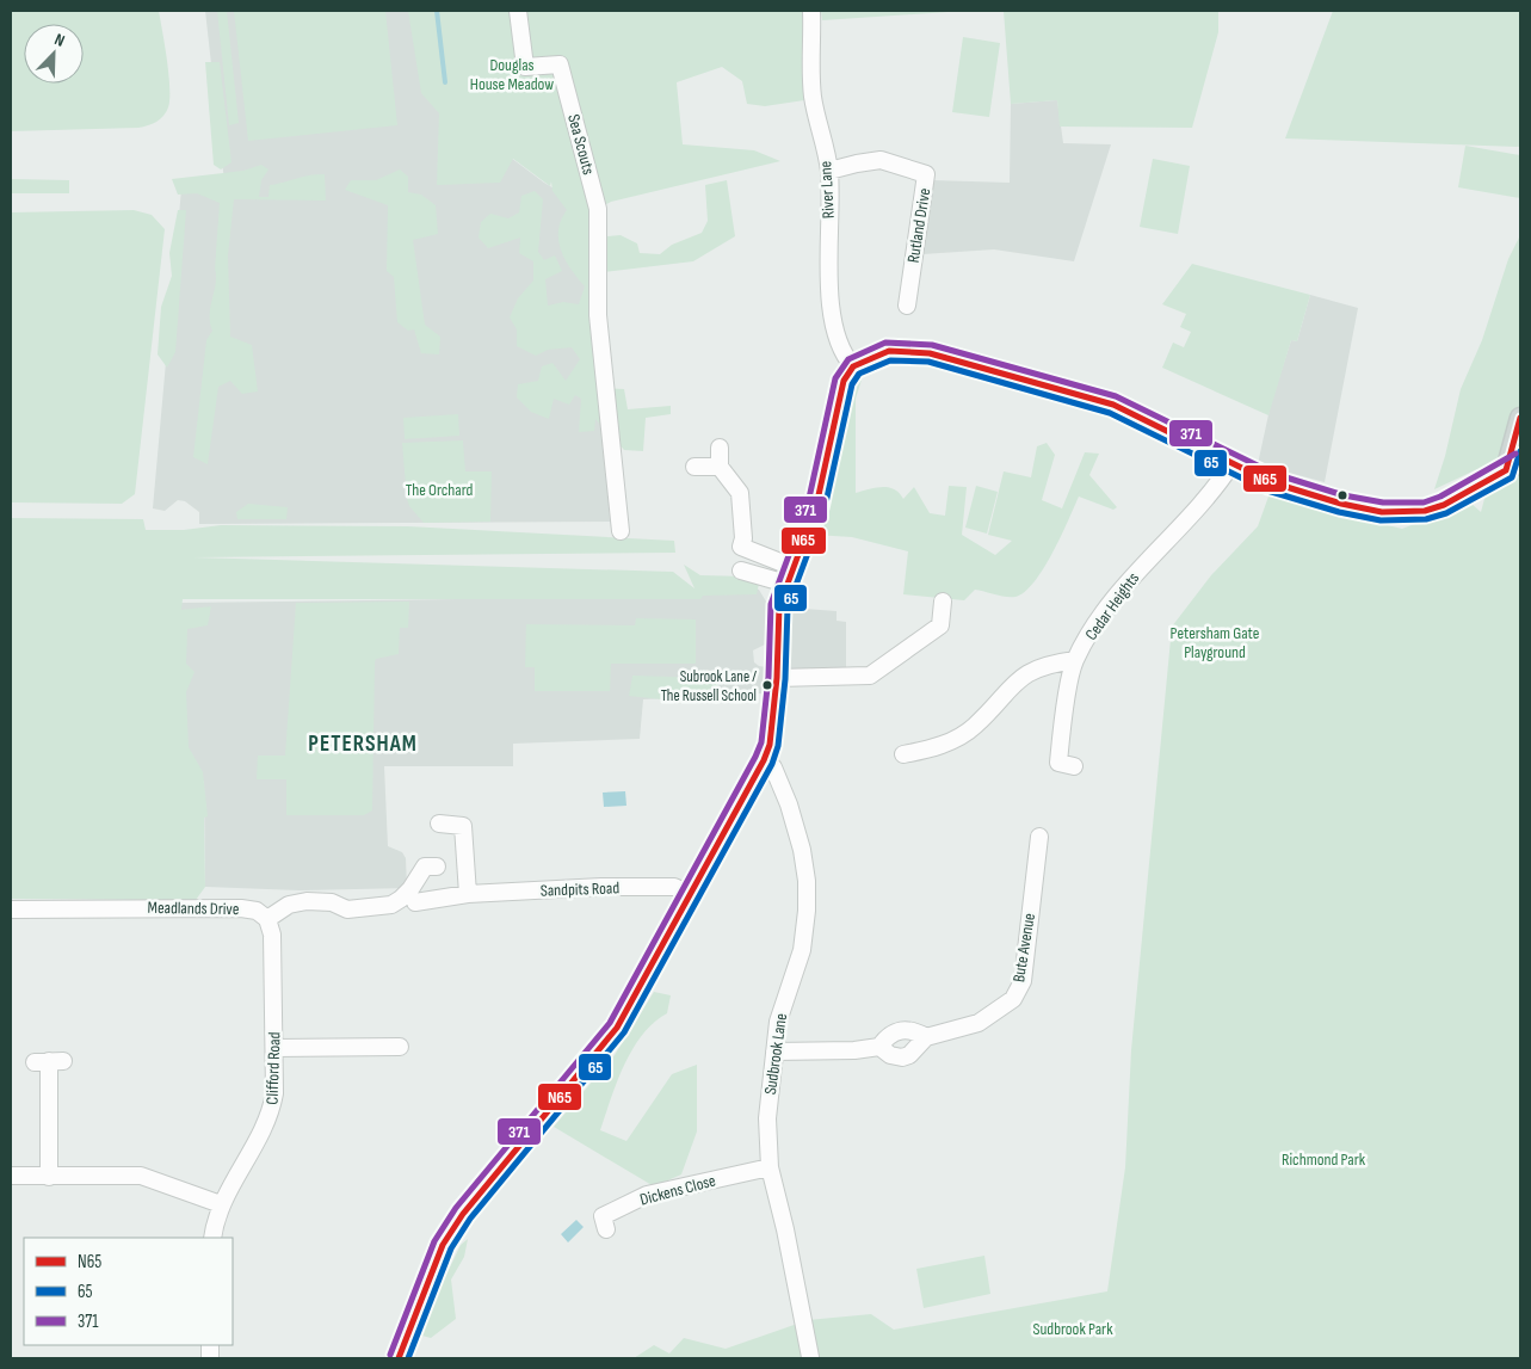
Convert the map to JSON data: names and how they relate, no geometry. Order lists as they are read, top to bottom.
{
  "streets": {
    "street": [
      "Sea Scouts",
      "River Lane",
      "Rutland Drive",
      "Cedar Heights",
      "Sandpits Road",
      "Meadlands Drive",
      "Bute Avenue",
      "Sudbrook Lane",
      "Clifford Road",
      "Dickens Close"
    ]
  },
  "crossings": [
    ["River Lane", "Rutland Drive"],
    ["Meadlands Drive", "Clifford Road"],
    ["Bute Avenue", "Sudbrook Lane"],
    ["Sudbrook Lane", "Dickens Close"]
  ],
  "districts": ["PETERSHAM"],
  "parks": [
    "Douglas House Meadow",
    "The Orchard",
    "Petersham Gate Playground",
    "Richmond Park",
    "Sudbrook Park"
  ],
  "places": ["Subrook Lane / The Russell School"],
  "lines": ["transit line 371", "transit line N65", "transit line 65"],
  "legend": ["N65", "65", "371"],
  "north": "top right"
}
